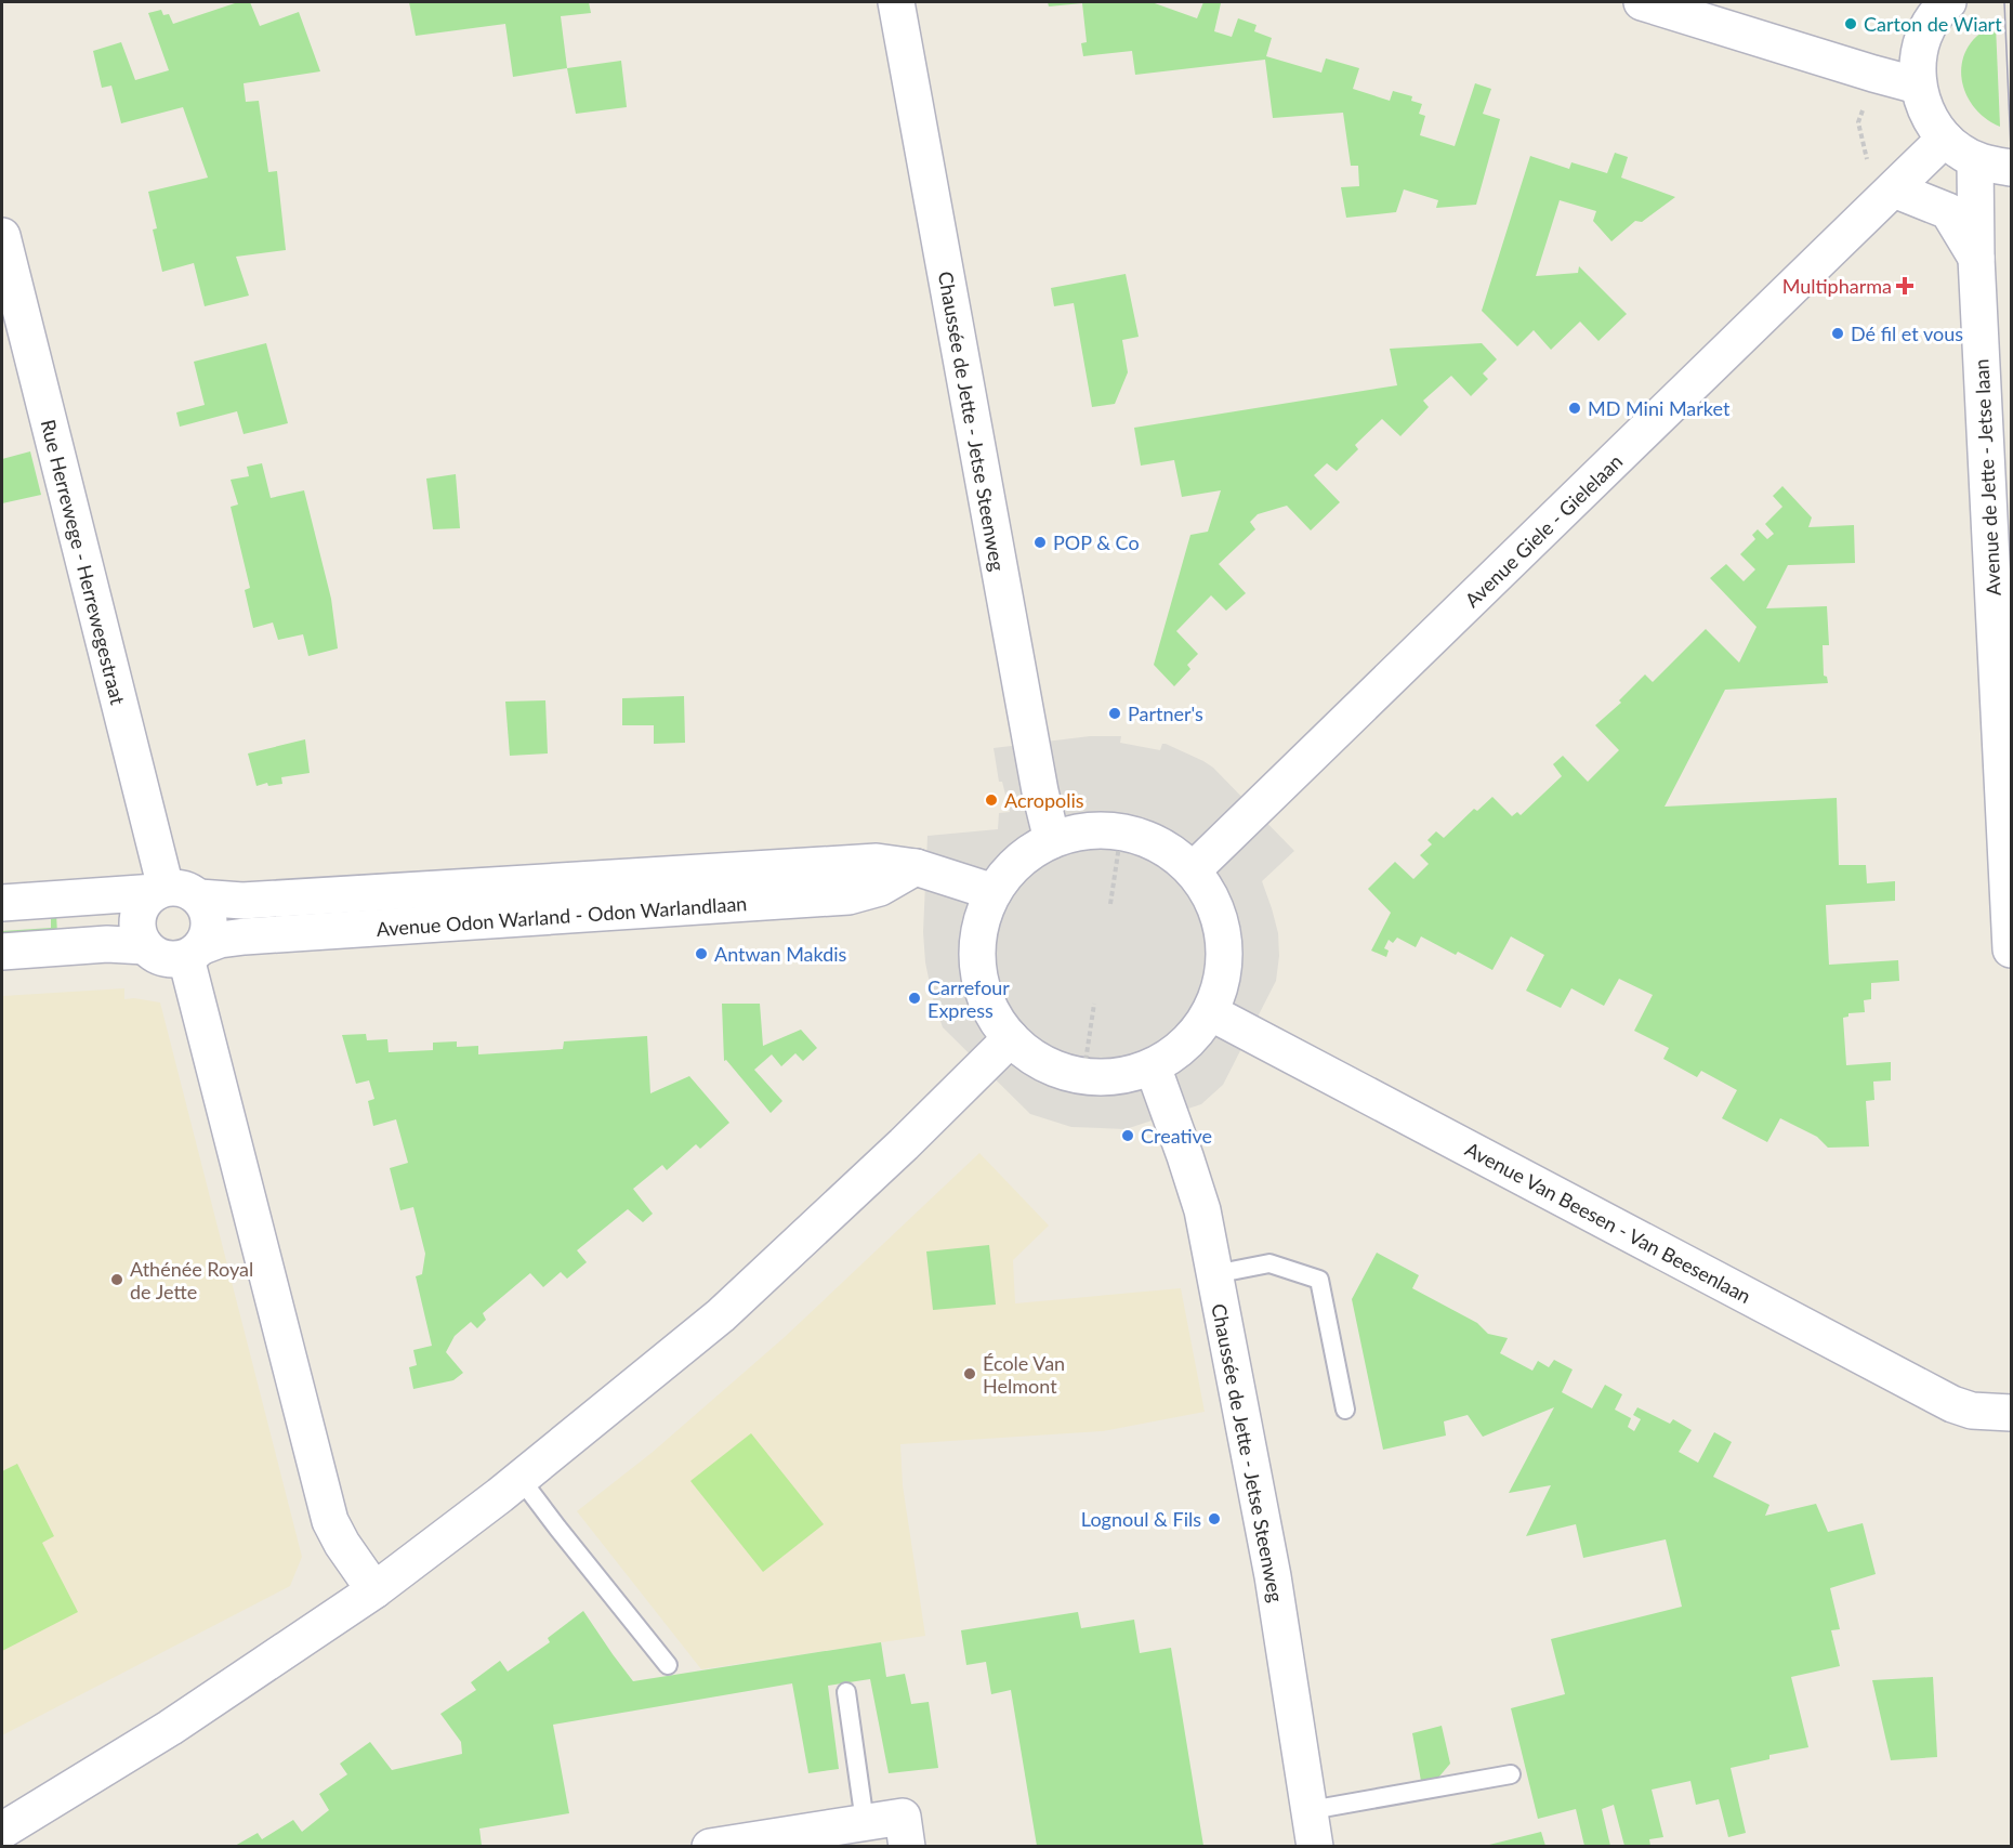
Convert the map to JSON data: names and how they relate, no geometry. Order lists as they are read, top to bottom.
{
  "streets": {
    "street": [
      "Chaussée de Jette - Jetse Steenweg",
      "Avenue de Jette - Jetse laan",
      "Avenue Giele - Gielelaan",
      "Rue Herrewege - Herrewegestraat",
      "Avenue Odon Warland - Odon Warlandlaan",
      "Avenue Van Beesen - Van Beesenlaan"
    ]
  },
  "crossings": [
    ["Rue Herrewege - Herrewegestraat", "Avenue Odon Warland - Odon Warlandlaan"]
  ],
  "places": {
    "other": [
      "Carton de Wiart",
      "Dé fil et vous",
      "MD Mini Market",
      "POP & Co",
      "Partner's",
      "Acropolis",
      "Antwan Makdis",
      "Carrefour Express",
      "Creative",
      "Athénée Royal de Jette",
      "École Van Helmont",
      "Lognoul & Fils"
    ],
    "health": ["Multipharma"]
  }
}
